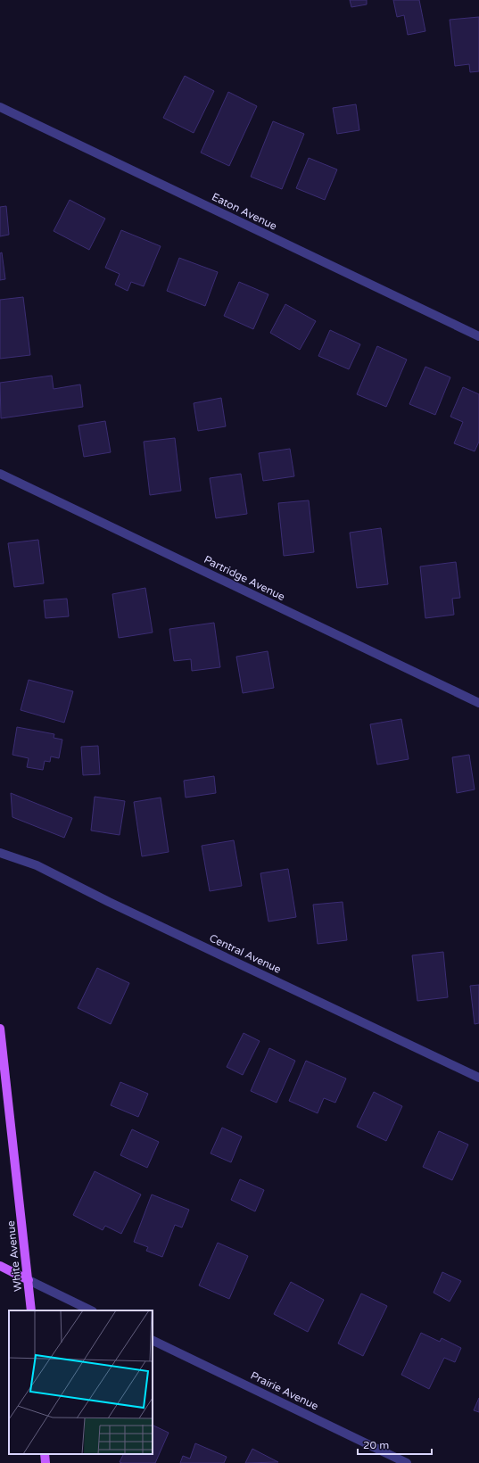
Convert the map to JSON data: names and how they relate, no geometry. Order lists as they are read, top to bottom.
{
  "streets": {
    "main road": ["White Avenue"],
    "street": [
      "Eaton Avenue",
      "Partridge Avenue",
      "Central Avenue",
      "Prairie Avenue"
    ]
  },
  "scale_bar": "20 m"
}
